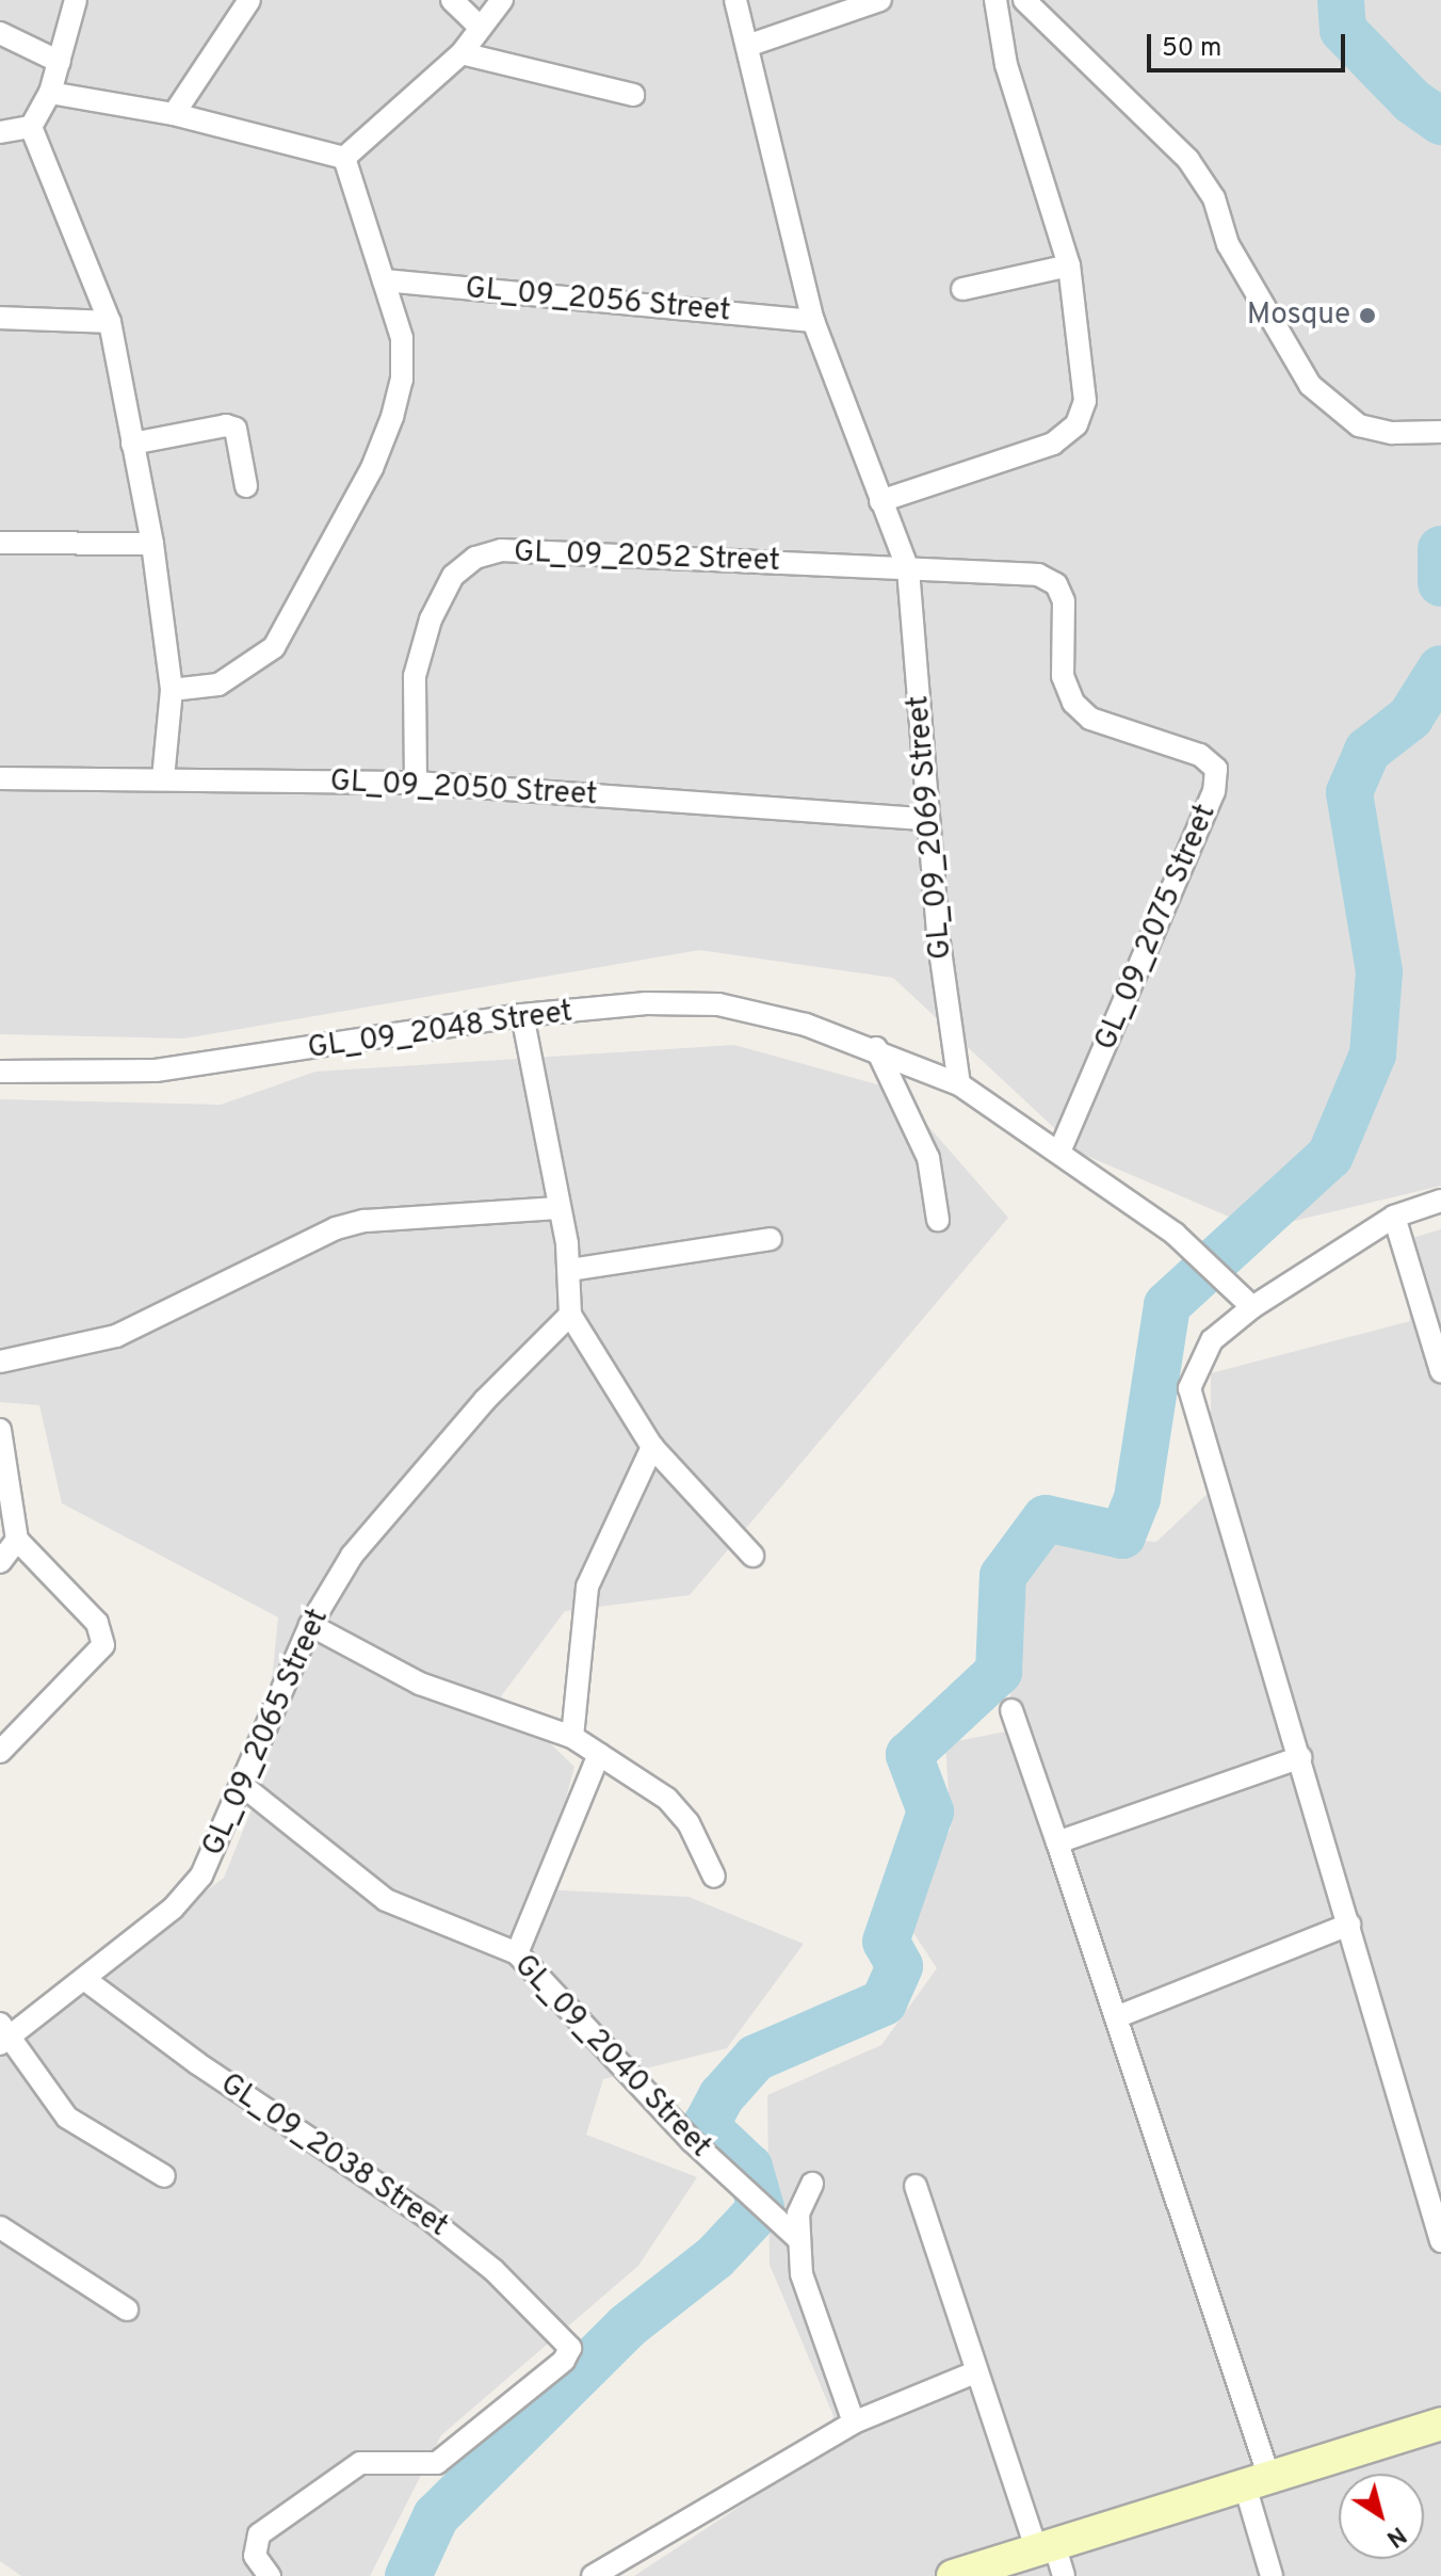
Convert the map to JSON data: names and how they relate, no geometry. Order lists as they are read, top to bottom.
{
  "streets": {
    "street": [
      "GL_09_2056 Street",
      "GL_09_2052 Street",
      "GL_09_2050 Street",
      "GL_09_2069 Street",
      "GL_09_2075 Street",
      "GL_09_2048 Street",
      "GL_09_2065 Street",
      "GL_09_2040 Street",
      "GL_09_2038 Street"
    ]
  },
  "crossings": [
    ["GL_09_2056 Street", "GL_09_2069 Street"],
    ["GL_09_2052 Street", "GL_09_2050 Street"],
    ["GL_09_2052 Street", "GL_09_2069 Street"],
    ["GL_09_2052 Street", "GL_09_2075 Street"],
    ["GL_09_2050 Street", "GL_09_2069 Street"],
    ["GL_09_2069 Street", "GL_09_2075 Street"],
    ["GL_09_2069 Street", "GL_09_2048 Street"],
    ["GL_09_2075 Street", "GL_09_2048 Street"],
    ["GL_09_2065 Street", "GL_09_2040 Street"],
    ["GL_09_2065 Street", "GL_09_2038 Street"]
  ],
  "places": ["Mosque"],
  "scale_bar": "50 m",
  "north": "bottom right"
}
